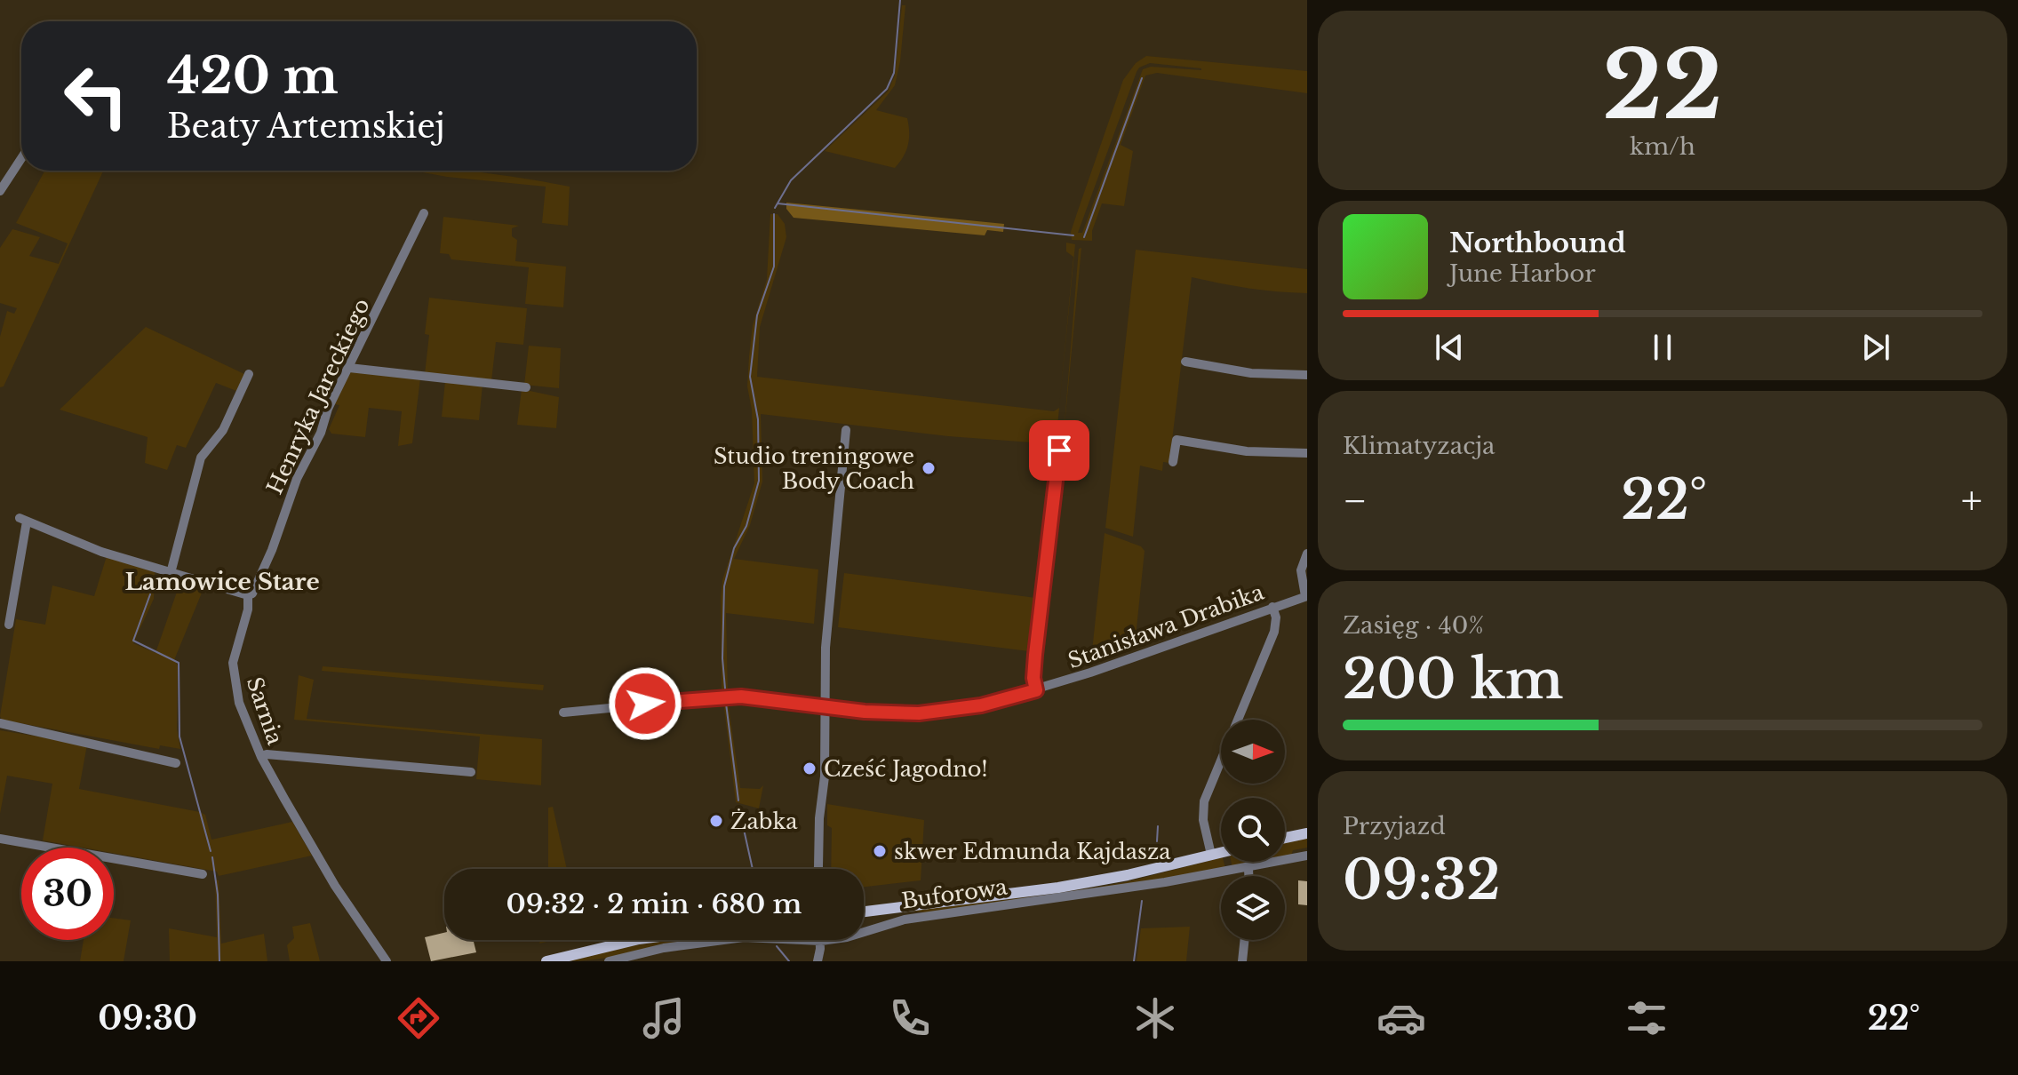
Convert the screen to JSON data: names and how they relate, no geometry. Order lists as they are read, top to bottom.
{
  "streets": {
    "main road": ["Buforowa"],
    "street": ["Henryka Jareckiego", "Stanisława Drabika", "Sarnia"]
  },
  "crossings": [
    ["Henryka Jareckiego", "Sarnia"]
  ],
  "districts": ["Lamowice Stare"],
  "places": [
    "Studio treningowe Body Coach",
    "Cześć Jagodno!",
    "Żabka",
    "skwer Edmunda Kajdasza"
  ],
  "north": "right",
  "page": {
    "tile": [
      ["22", "km/h"],
      "Klimatyzacja",
      ["Zasięg · 40%", "200 km"],
      ["Przyjazd", "09:32"]
    ],
    "turn": ["420 m", "Beaty Artemskiej"],
    "song": ["Northbound", "June Harbor"],
    "heat": ["−", "22°", "+"],
    "limit": "30",
    "trip": "09:32 · 2 min · 680 m",
    "tabs": ["09:30", "22°"]
  }
}
